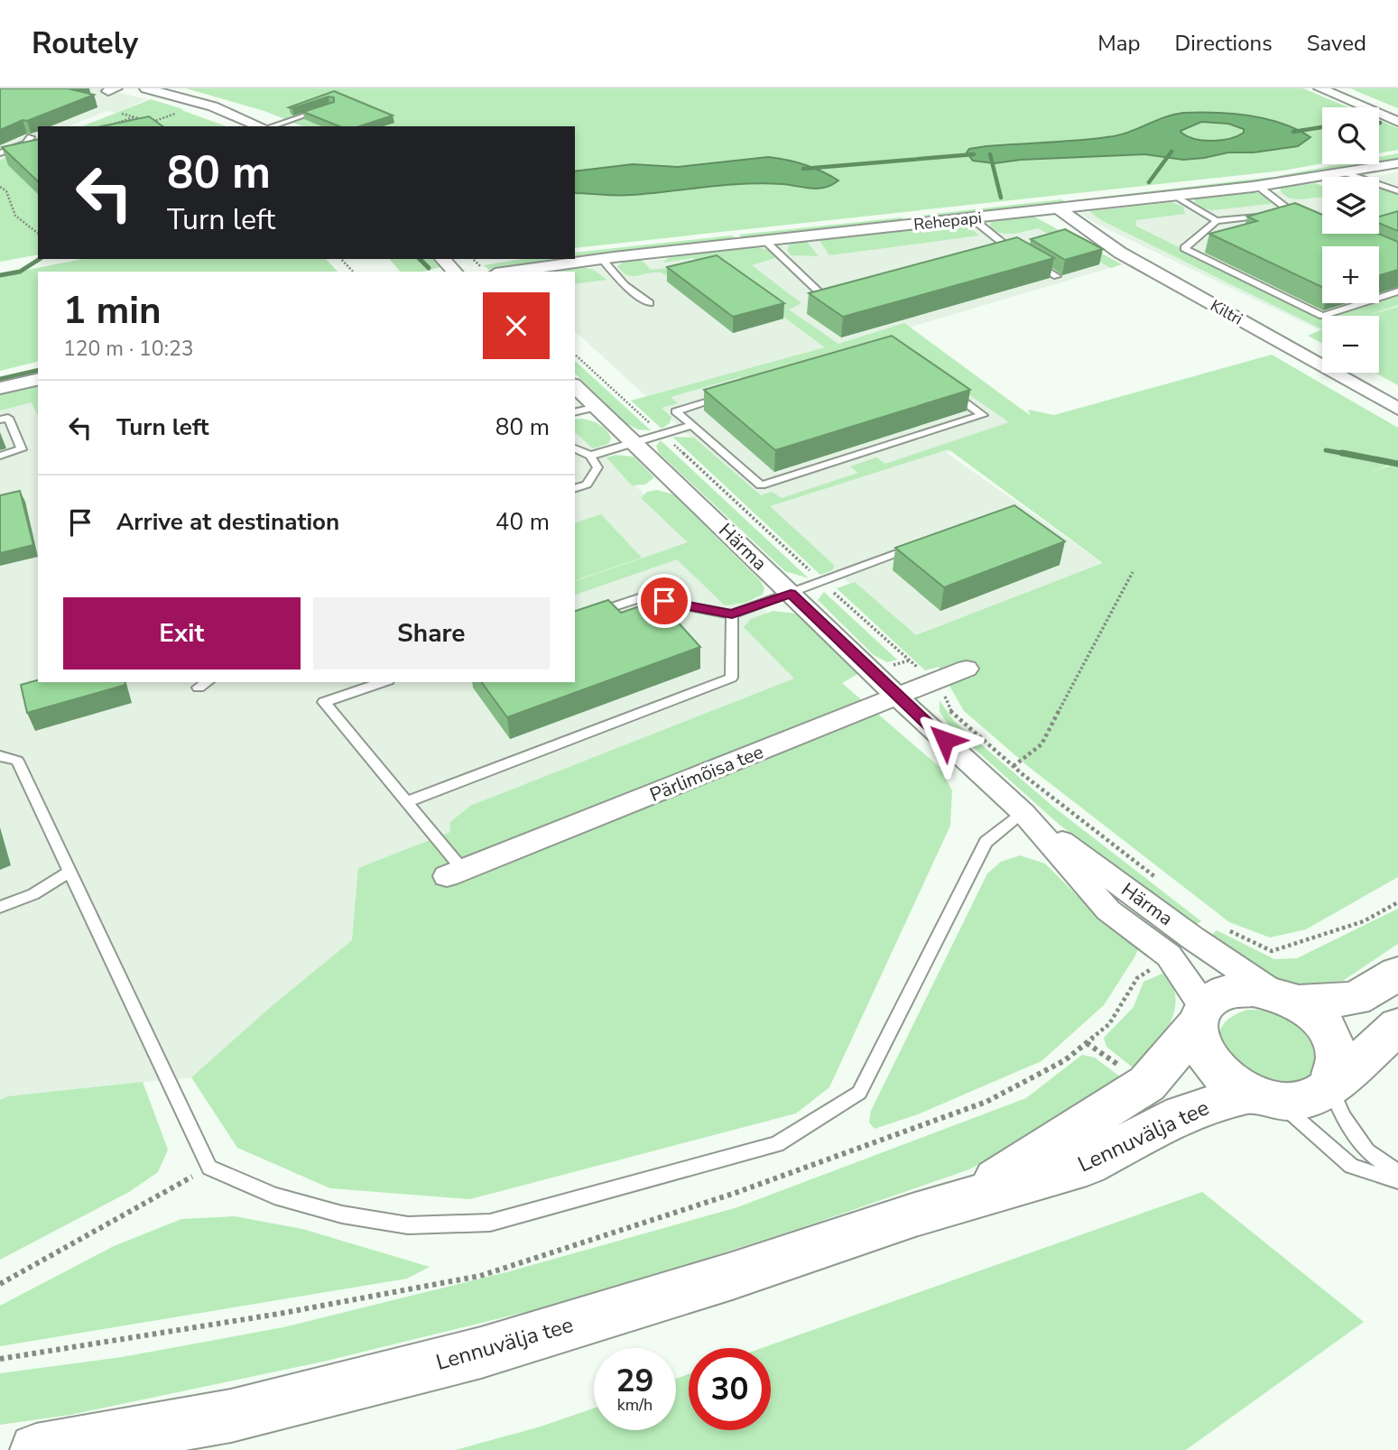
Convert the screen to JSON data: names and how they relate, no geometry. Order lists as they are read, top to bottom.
{
  "streets": {
    "main road": ["Lennuvälja tee"],
    "street": [
      "Rehepapi",
      "Kiltri",
      "Härma",
      "Pärlimõisa tee"
    ]
  },
  "crossings": [
    ["Rehepapi", "Kiltri"],
    ["Härma", "Pärlimõisa tee"],
    ["Härma", "Lennuvälja tee"]
  ],
  "page": {
    "header": "Routely",
    "nav": ["Map", "Directions", "Saved"],
    "map_buttons": ["+", "−"],
    "turn": ["80 m", "Turn left"],
    "heading": ["1 min", "120 m · 10:23"],
    "list": [
      {
        "name": "Turn left",
        "value": "80 m"
      },
      {
        "name": "Arrive at destination",
        "value": "40 m"
      }
    ],
    "buttons": ["Exit", "Share"],
    "speed": "29 km/h",
    "limit": "30"
  }
}
